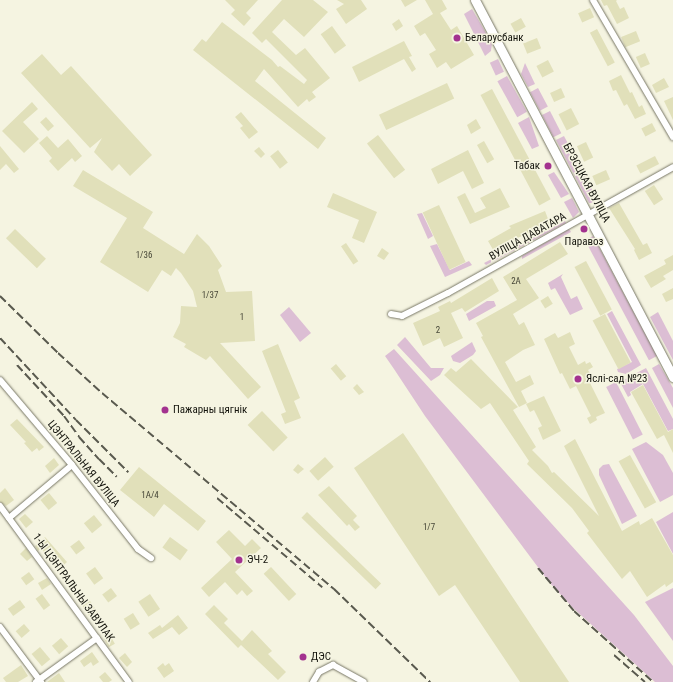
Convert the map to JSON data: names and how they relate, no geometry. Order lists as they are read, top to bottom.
{
  "streets": {
    "main road": ["БРЭСЦКАЯ ВУЛІЦА"],
    "street": ["ВУЛІЦА ДАВАТАРА", "ЦЭНТРАЛЬНАЯ ВУЛІЦА", "1-Ы ЦЭНТРАЛЬНЫ ЗАВУЛАК"]
  },
  "crossings": [
    ["БРЭСЦКАЯ ВУЛІЦА", "ВУЛІЦА ДАВАТАРА"]
  ],
  "places": [
    "Беларусбанк",
    "Табак",
    "Паравоз",
    "Яслі-сад №23",
    "Пажарны цягнік",
    "ЭЧ-2",
    "ДЭС"
  ],
  "house_numbers": [
    "1/36",
    "2А",
    "1/37",
    "1",
    "2",
    "1А/4",
    "1/7"
  ]
}
